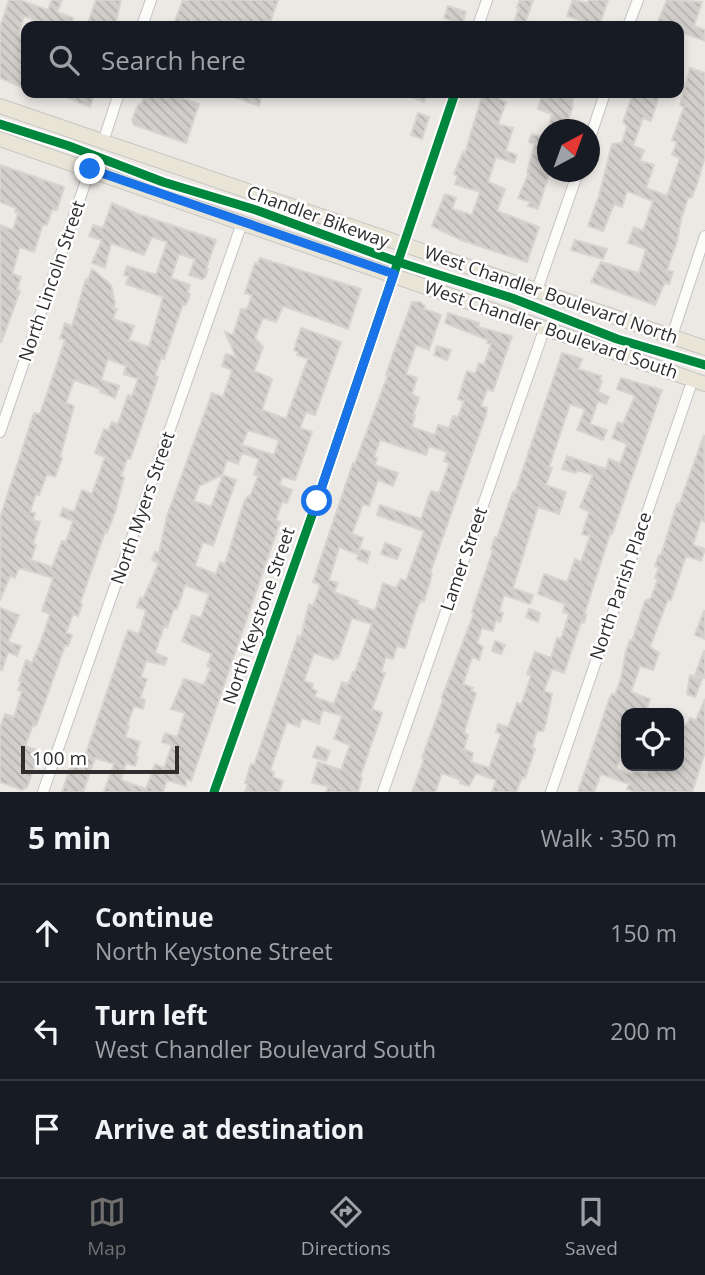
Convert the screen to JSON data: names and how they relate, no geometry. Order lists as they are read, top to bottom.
{
  "streets": {
    "main road": ["West Chandler Boulevard North", "West Chandler Boulevard South"],
    "street": [
      "North Lincoln Street",
      "North Myers Street",
      "Lamer Street",
      "North Parish Place",
      "North Keystone Street"
    ],
    "cycle path": ["Chandler Bikeway"]
  },
  "crossings": [
    ["North Lincoln Street", "West Chandler Boulevard South"],
    ["West Chandler Boulevard North", "North Keystone Street"],
    ["West Chandler Boulevard South", "North Myers Street"],
    ["West Chandler Boulevard South", "Lamer Street"],
    ["West Chandler Boulevard South", "North Parish Place"],
    ["West Chandler Boulevard South", "North Keystone Street"]
  ],
  "scale_bar": "100 m",
  "north": "top right",
  "page": {
    "search": "Search here",
    "scale": "100 m",
    "heading": ["5 min", "Walk · 350 m"],
    "list": [
      ["Continue", "North Keystone Street", "150 m"],
      ["Turn left", "West Chandler Boulevard South", "200 m"],
      "Arrive at destination"
    ],
    "nav": ["Map", "Directions", "Saved"]
  }
}
